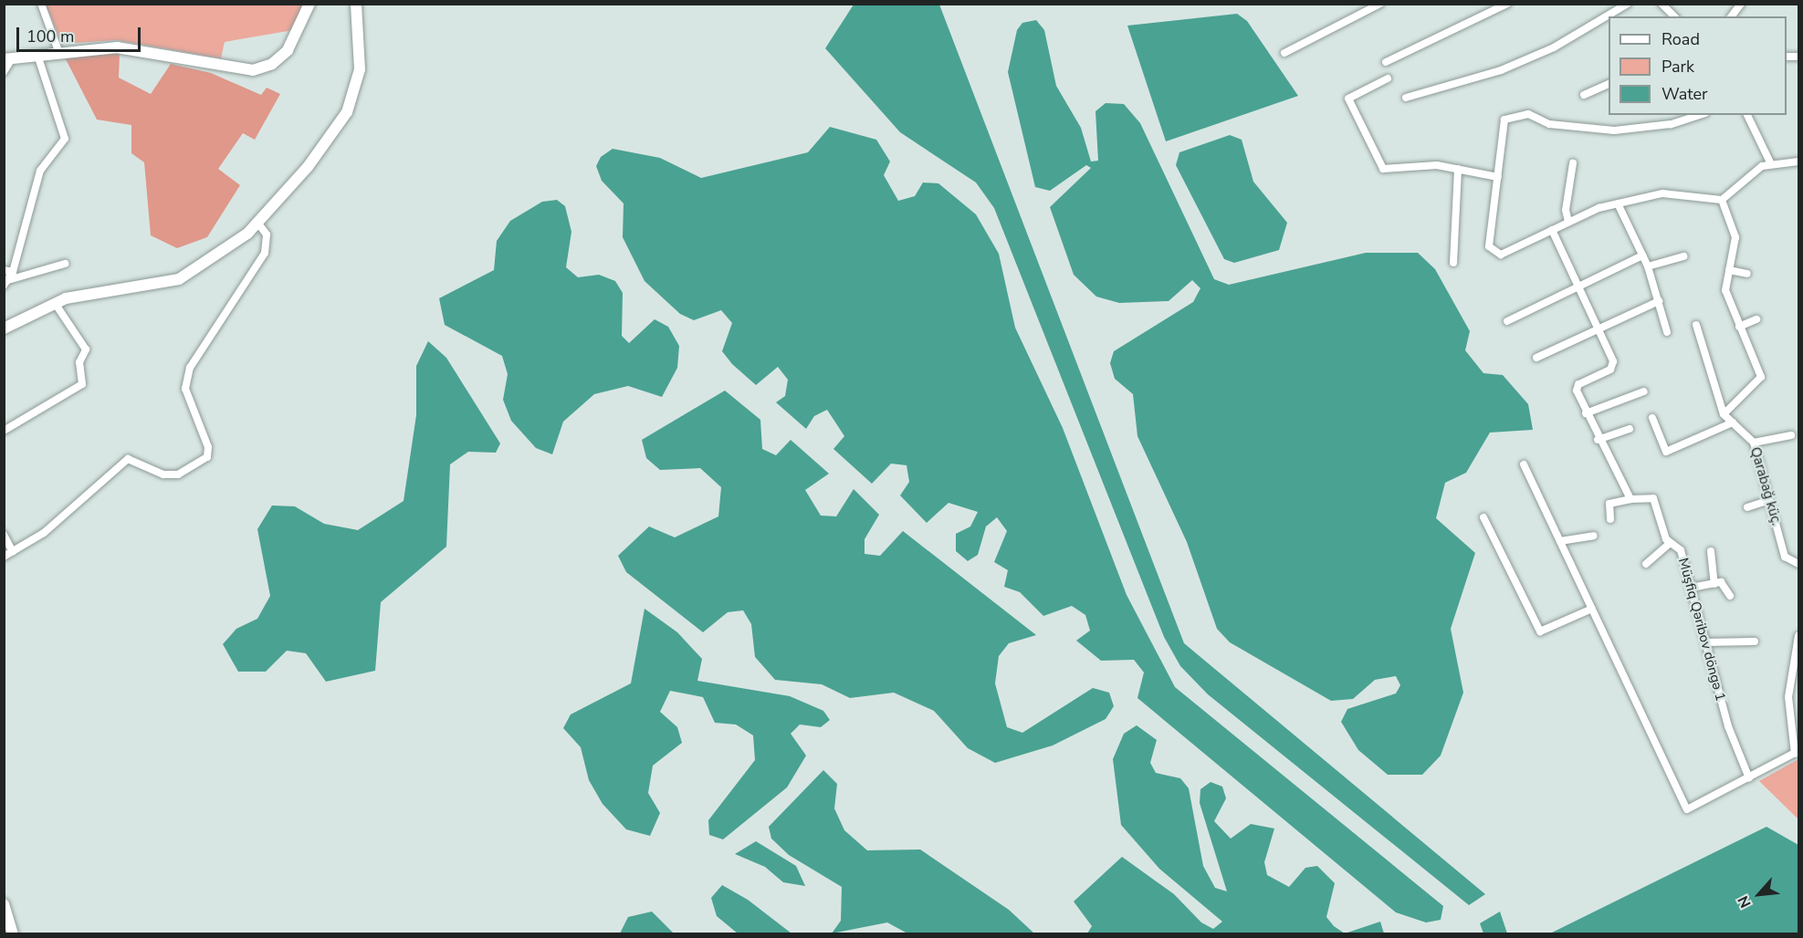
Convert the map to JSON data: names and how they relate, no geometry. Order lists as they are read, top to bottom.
{
  "streets": {
    "street": ["Qarabağ küç.", "Müşfiq Qəribov döngə 1"]
  },
  "legend": ["Road", "Park", "Water"],
  "scale_bar": "100 m",
  "north": "bottom left"
}
